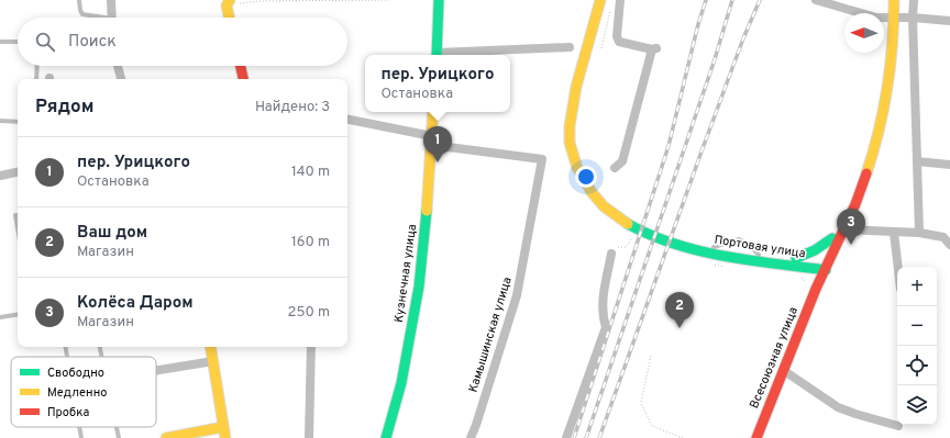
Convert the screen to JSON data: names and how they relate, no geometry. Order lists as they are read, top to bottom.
{
  "streets": {
    "main road": ["Портовая улица", "Кузнечная улица", "Всесоюзная улица"],
    "street": ["Камышинская улица"]
  },
  "crossings": [
    ["Портовая улица", "Всесоюзная улица"],
    ["Кузнечная улица", "Камышинская улица"]
  ],
  "legend": ["Свободно", "Медленно", "Пробка"],
  "north": "left",
  "page": {
    "search": "Поиск",
    "popup": ["пер. Урицкого", "Остановка"],
    "heading": ["Рядом", "Найдено: 3"],
    "pins": ["1", "3", "2"],
    "list": [
      {
        "mark": "1",
        "name": "пер. Урицкого",
        "note": "Остановка",
        "value": "140 m"
      },
      {
        "mark": "2",
        "name": "Ваш дом",
        "note": "Магазин",
        "value": "160 m"
      },
      {
        "mark": "3",
        "name": "Колёса Даром",
        "note": "Магазин",
        "value": "250 m"
      }
    ],
    "map_buttons": ["+", "−"]
  }
}
